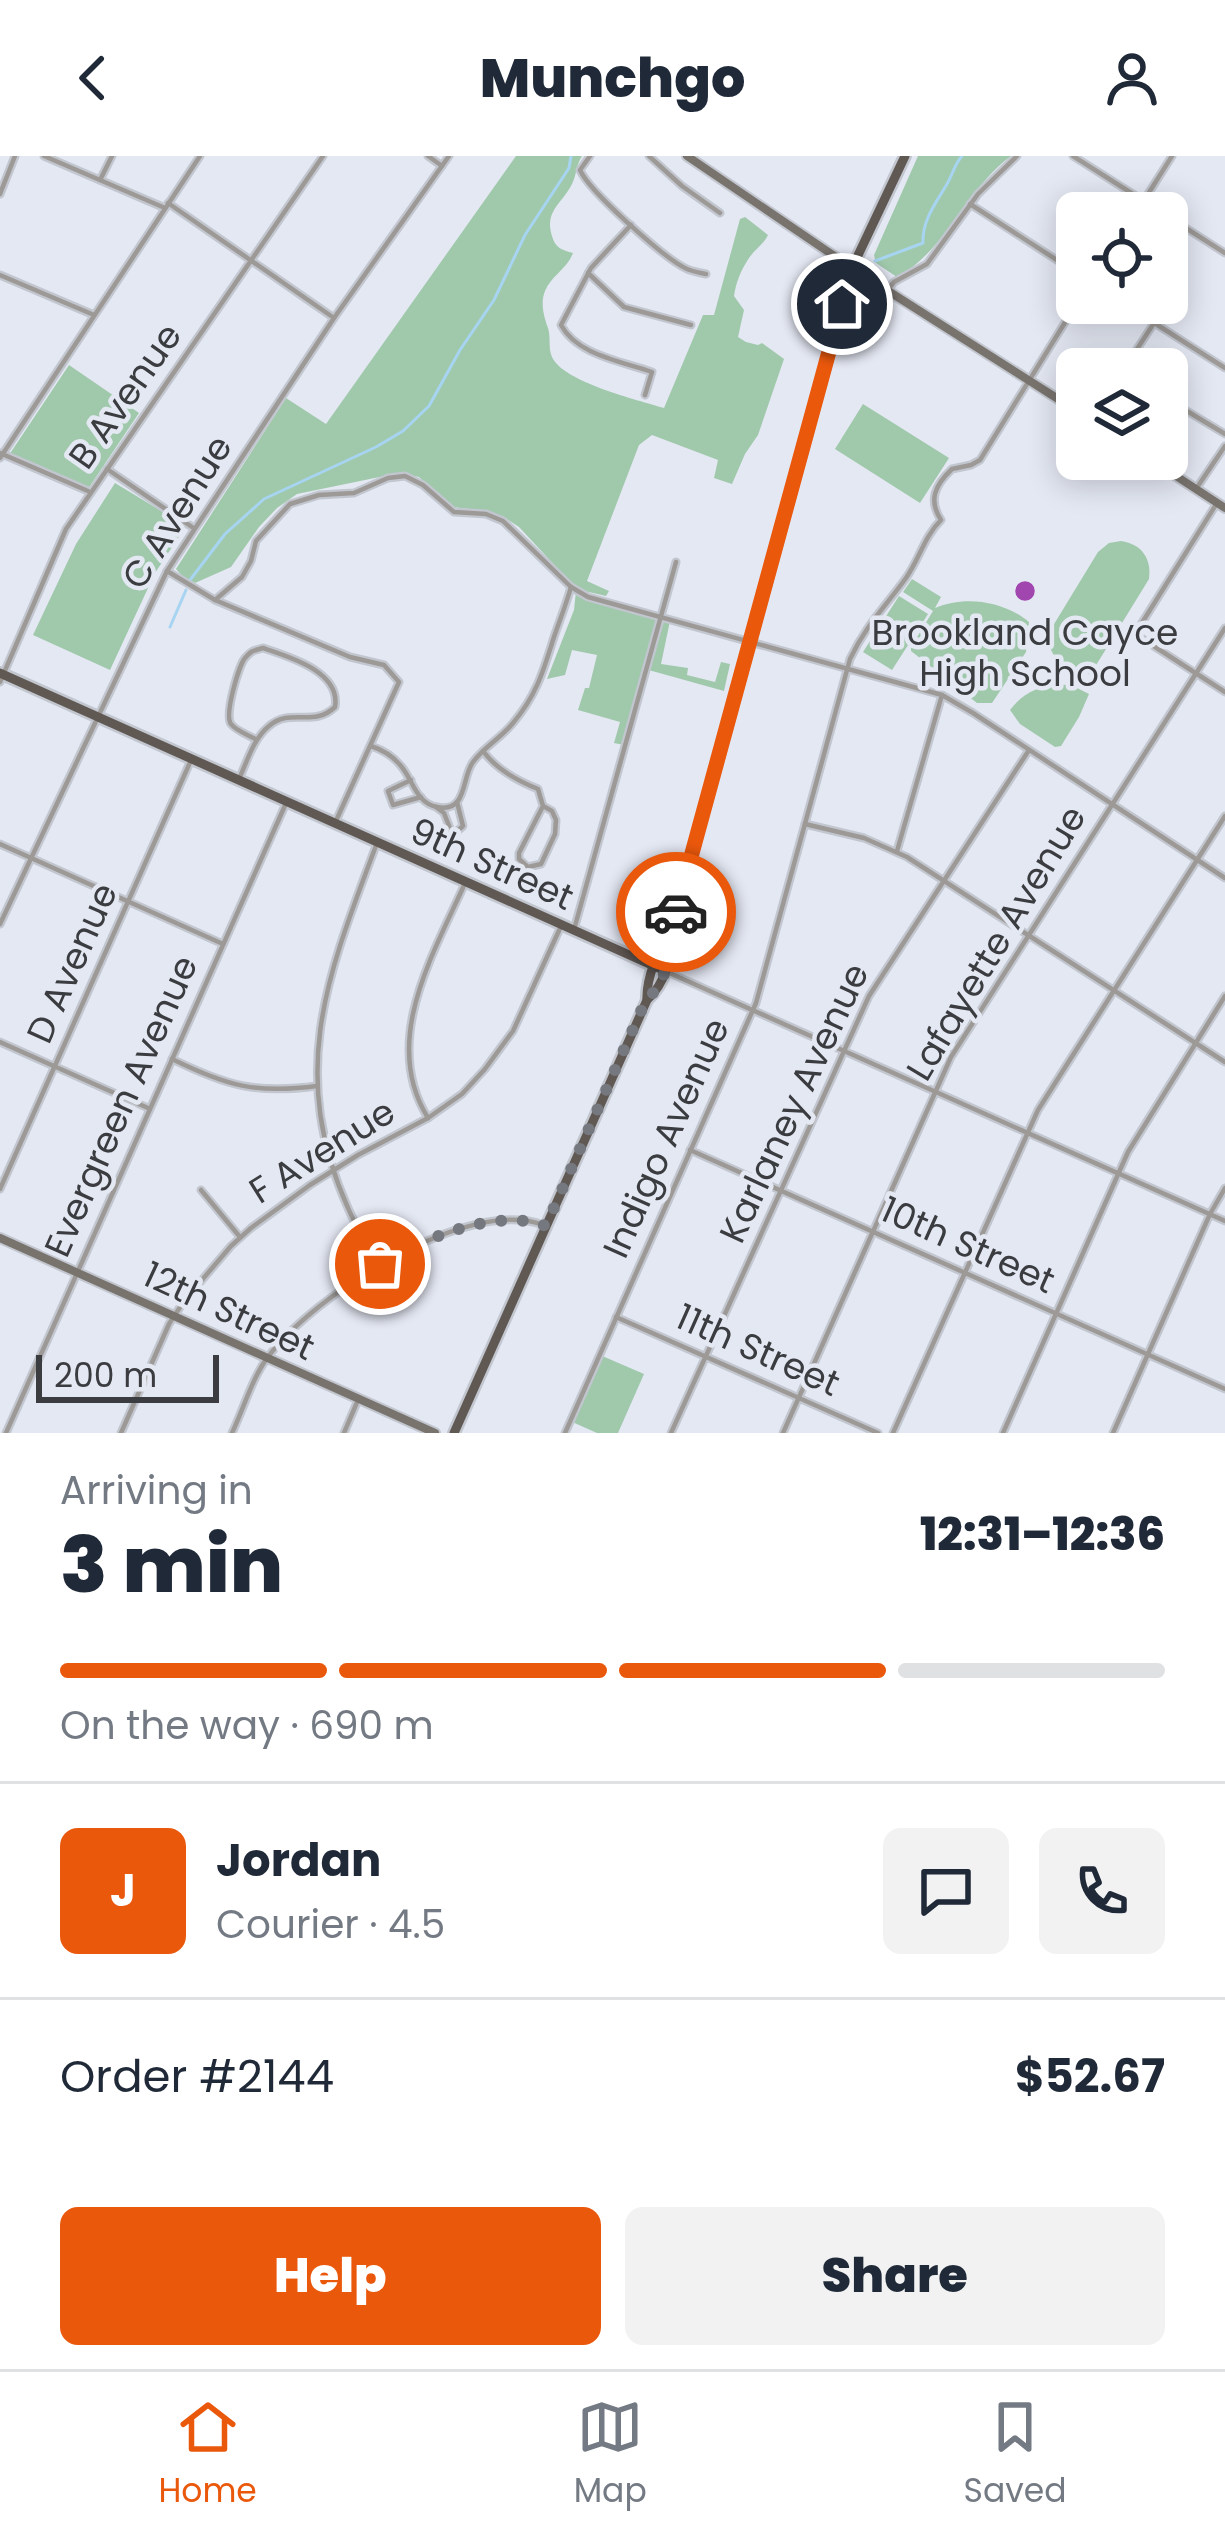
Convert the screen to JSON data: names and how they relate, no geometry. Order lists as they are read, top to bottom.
{
  "streets": {
    "main road": ["9th Street", "12th Street"],
    "street": [
      "B Avenue",
      "C Avenue",
      "Lafayette Avenue",
      "D Avenue",
      "Karlaney Avenue",
      "Evergreen Avenue",
      "Indigo Avenue",
      "F Avenue",
      "10th Street",
      "11th Street"
    ]
  },
  "crossings": [
    ["B Avenue", "9th Street"],
    ["C Avenue", "9th Street"],
    ["9th Street", "Lafayette Avenue"],
    ["9th Street", "D Avenue"],
    ["9th Street", "Karlaney Avenue"],
    ["9th Street", "Evergreen Avenue"],
    ["9th Street", "Indigo Avenue"],
    ["9th Street", "F Avenue"],
    ["Lafayette Avenue", "10th Street"],
    ["Lafayette Avenue", "11th Street"],
    ["Karlaney Avenue", "10th Street"],
    ["Karlaney Avenue", "11th Street"],
    ["Evergreen Avenue", "12th Street"],
    ["Indigo Avenue", "10th Street"],
    ["Indigo Avenue", "11th Street"],
    ["F Avenue", "12th Street"]
  ],
  "places": ["Brookland Cayce High School"],
  "scale_bar": "200 m",
  "page": {
    "header": "Munchgo",
    "scale": "200 m",
    "heading": ["3 min", "Arriving in", "12:31–12:36"],
    "panel": [
      "Jordan",
      "Courier · 4.5",
      "Order #2144",
      "$52.67"
    ],
    "bar": "On the way · 690 m",
    "round": "J",
    "buttons": ["Help", "Share"],
    "tabs": ["Home", "Map", "Saved"]
  }
}
